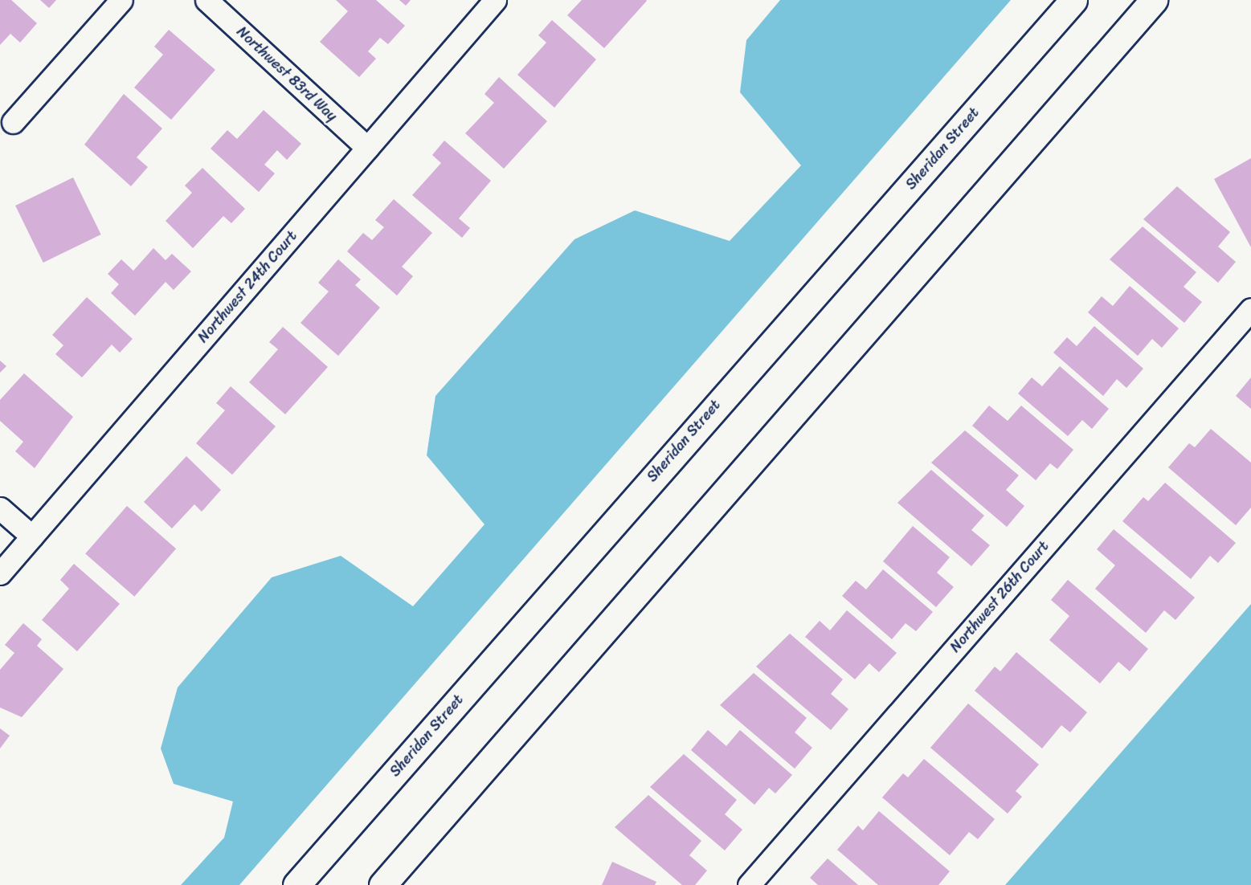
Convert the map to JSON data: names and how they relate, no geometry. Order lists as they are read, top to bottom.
{
  "streets": {
    "main road": ["Sheridan Street"],
    "street": ["Northwest 83rd Way", "Northwest 24th Court", "Northwest 26th Court"]
  },
  "crossings": [
    ["Northwest 83rd Way", "Northwest 24th Court"]
  ]
}
